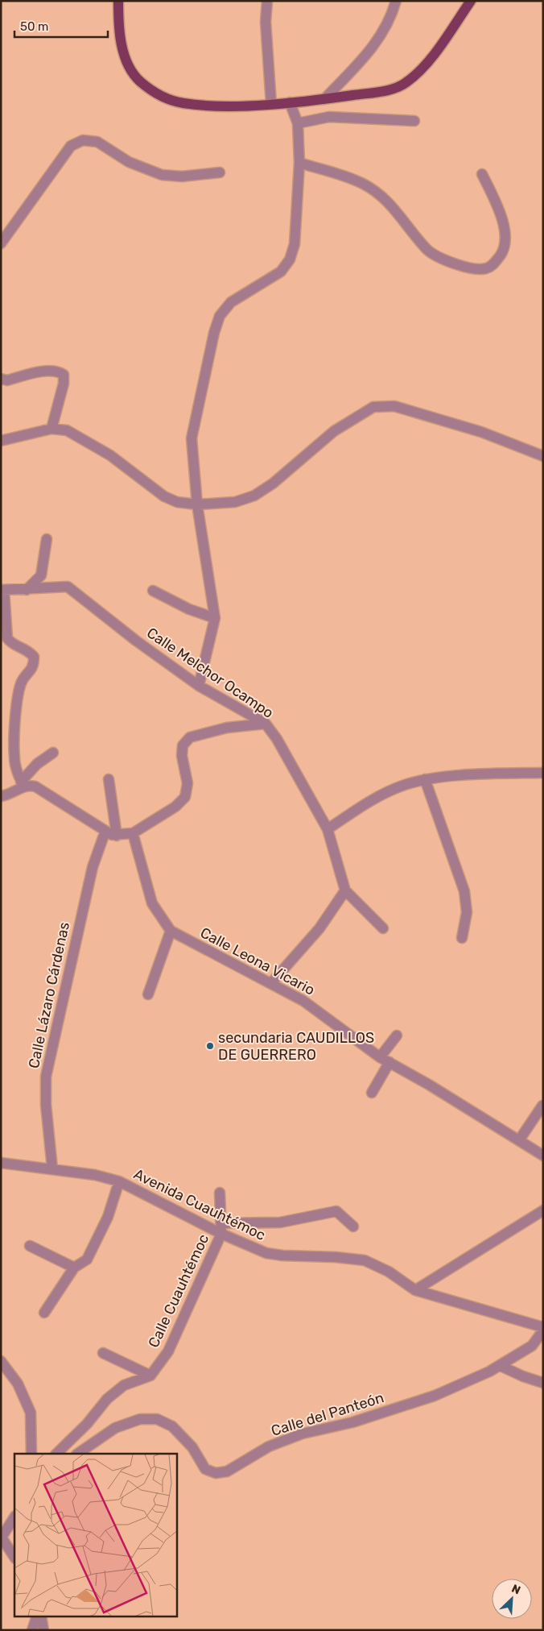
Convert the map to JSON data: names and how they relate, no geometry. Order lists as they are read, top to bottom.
{
  "streets": {
    "street": [
      "Calle Melchor Ocampo",
      "Calle Leona Vicario",
      "Calle Lázaro Cárdenas",
      "Avenida Cuauhtémoc",
      "Calle Cuauhtémoc",
      "Calle del Panteón"
    ]
  },
  "crossings": [
    ["Calle Lázaro Cárdenas", "Avenida Cuauhtémoc"],
    ["Avenida Cuauhtémoc", "Calle Cuauhtémoc"]
  ],
  "places": ["secundaria CAUDILLOS DE GUERRERO"],
  "scale_bar": "50 m",
  "north": "top right"
}
